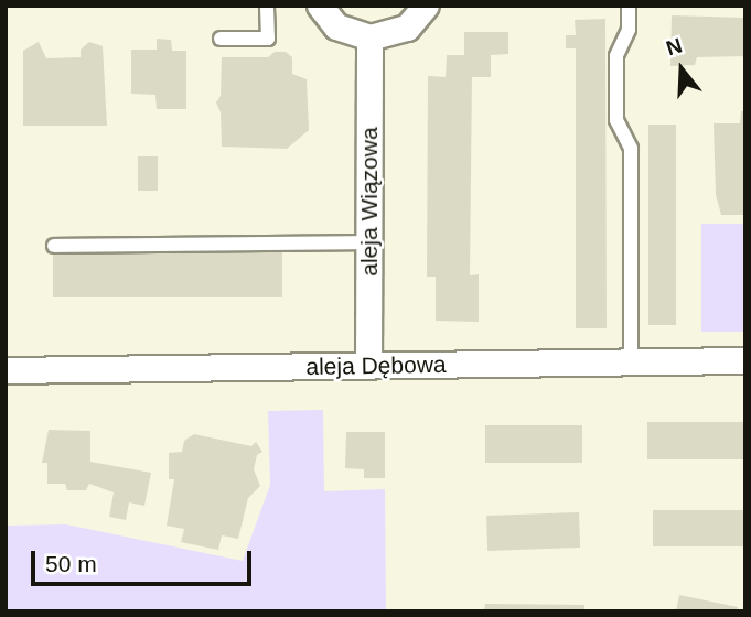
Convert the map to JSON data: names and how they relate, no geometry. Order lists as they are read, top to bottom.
{
  "streets": {
    "street": ["aleja Wiązowa", "aleja Dębowa"]
  },
  "crossings": [
    ["aleja Wiązowa", "aleja Dębowa"]
  ],
  "scale_bar": "50 m",
  "north": "top"
}
